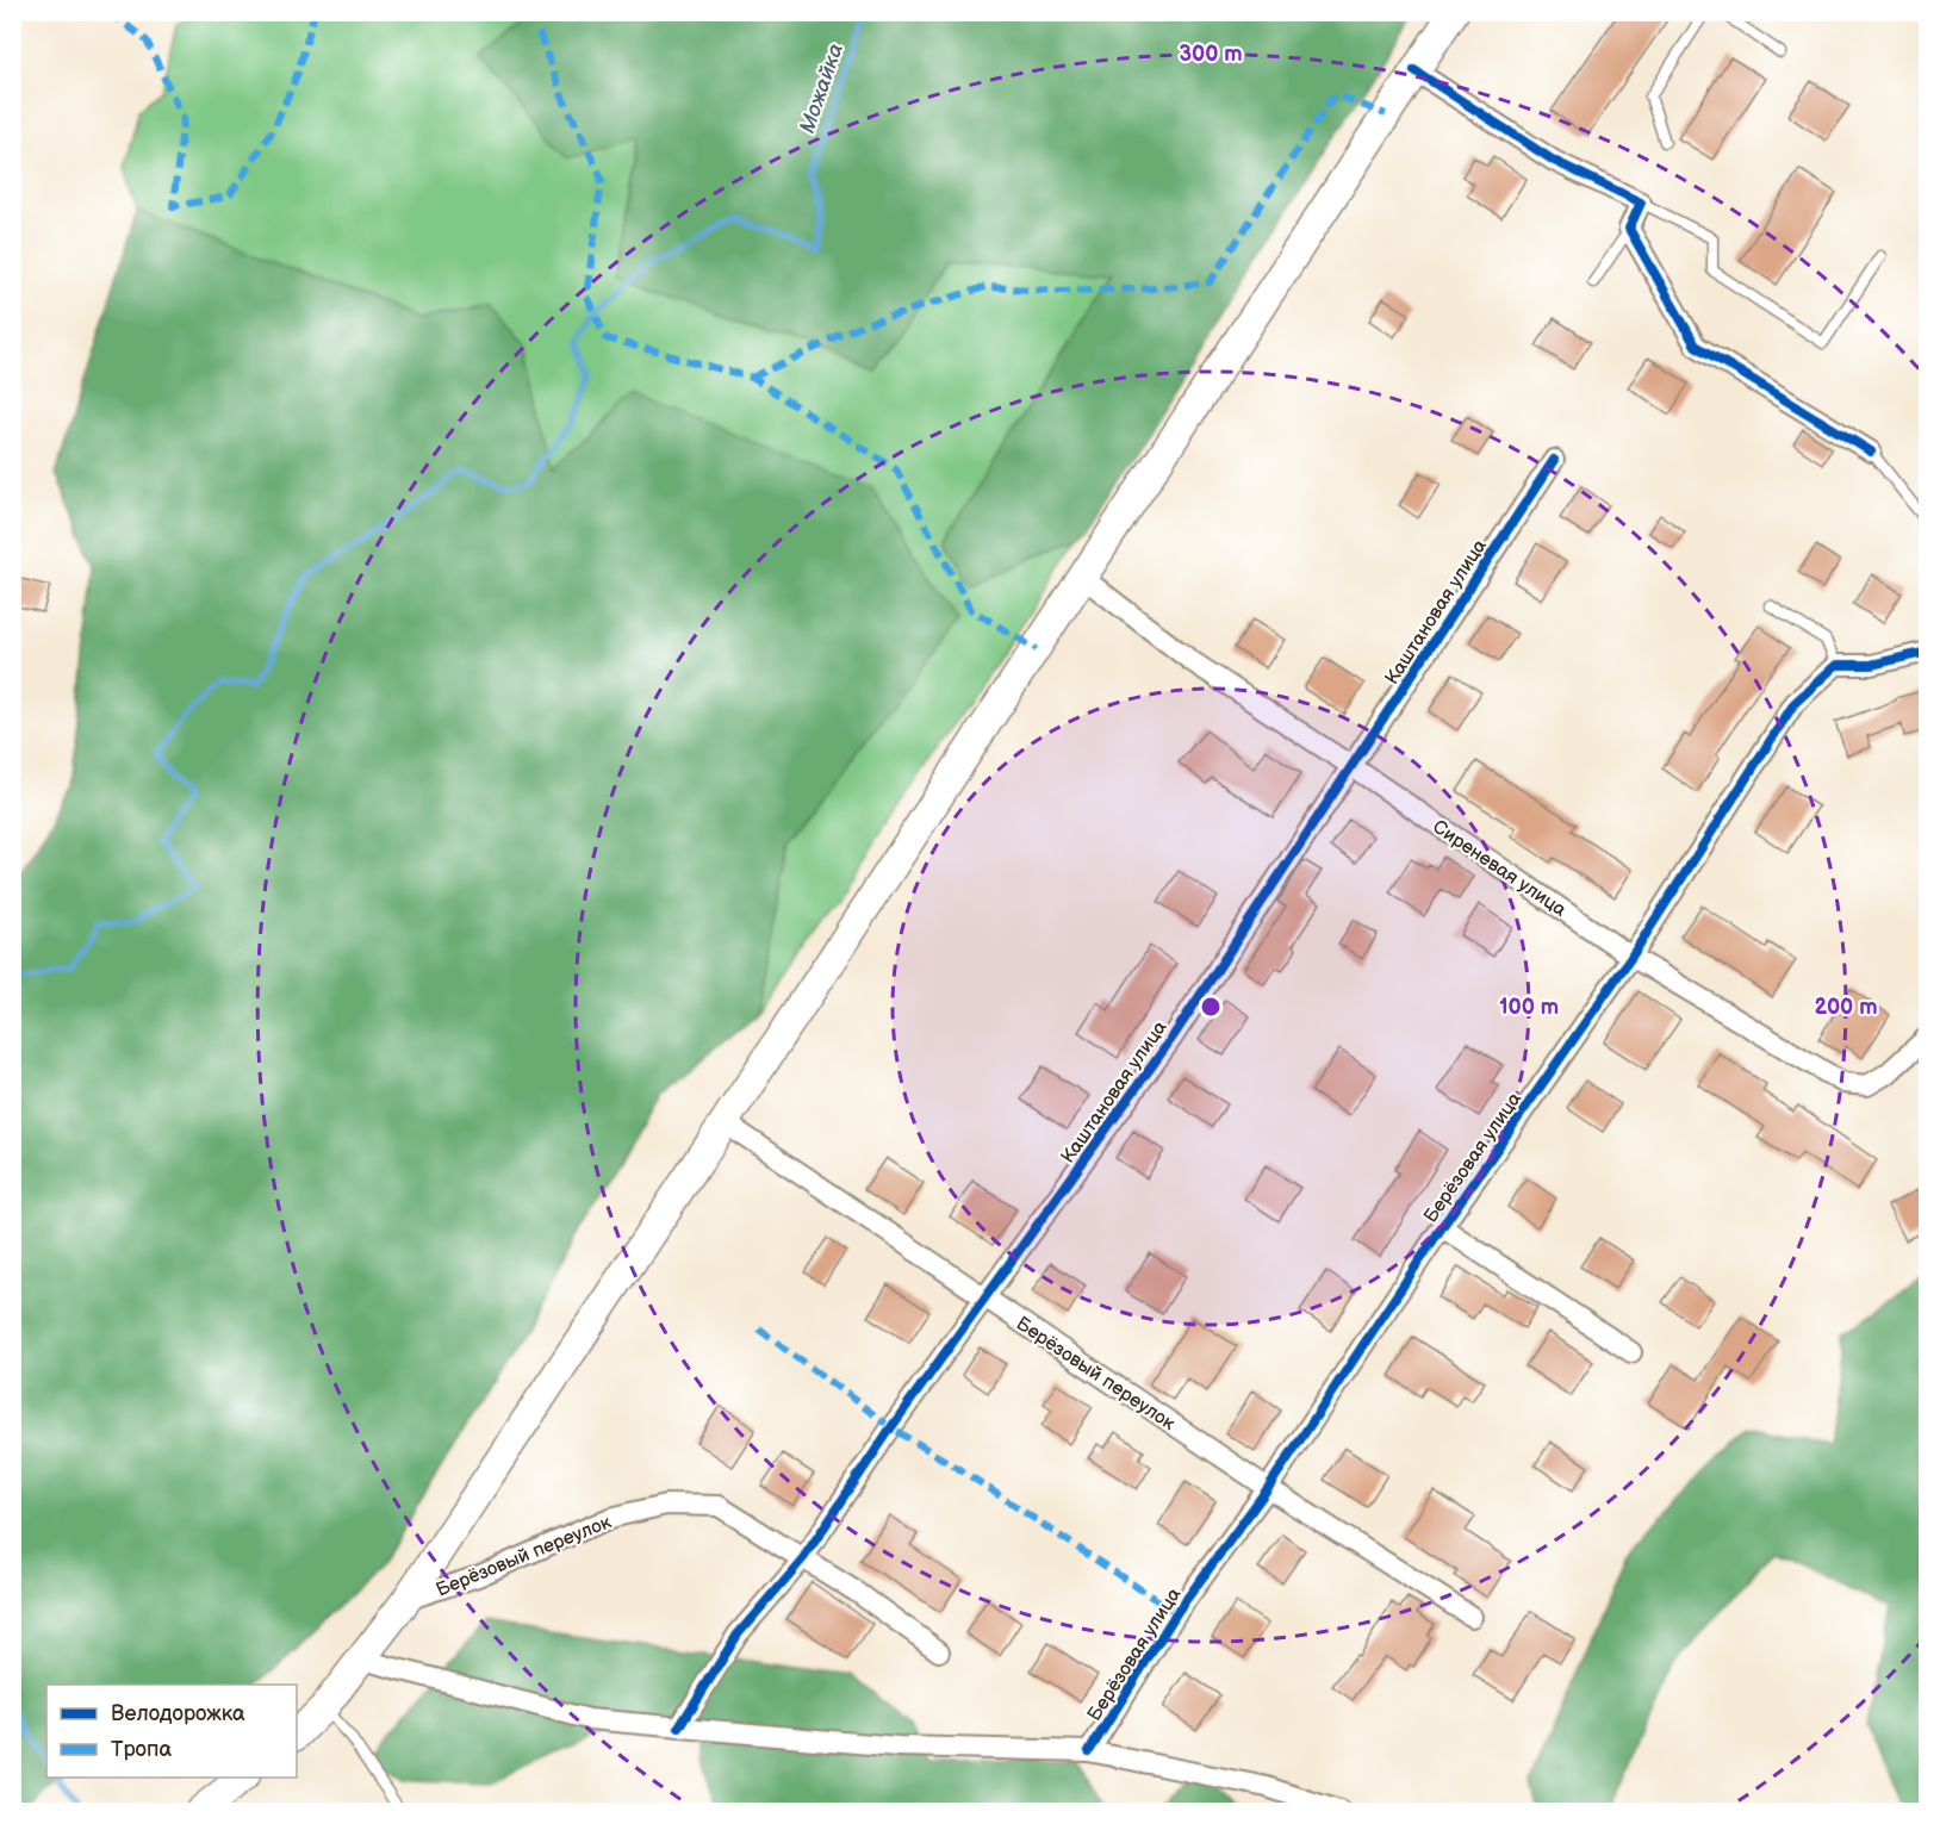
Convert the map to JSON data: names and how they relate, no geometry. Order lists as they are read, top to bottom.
{
  "streets": {
    "street": [
      "Каштановая улица",
      "Сиреневая улица",
      "Берёзовая улица",
      "Берёзовый переулок"
    ]
  },
  "crossings": [
    ["Каштановая улица", "Сиреневая улица"],
    ["Каштановая улица", "Берёзовый переулок"],
    ["Сиреневая улица", "Берёзовая улица"],
    ["Берёзовая улица", "Берёзовый переулок"]
  ],
  "water": ["Можайка"],
  "legend": ["Велодорожка", "Тропа"],
  "rings": ["300 m", "100 m", "200 m"]
}
